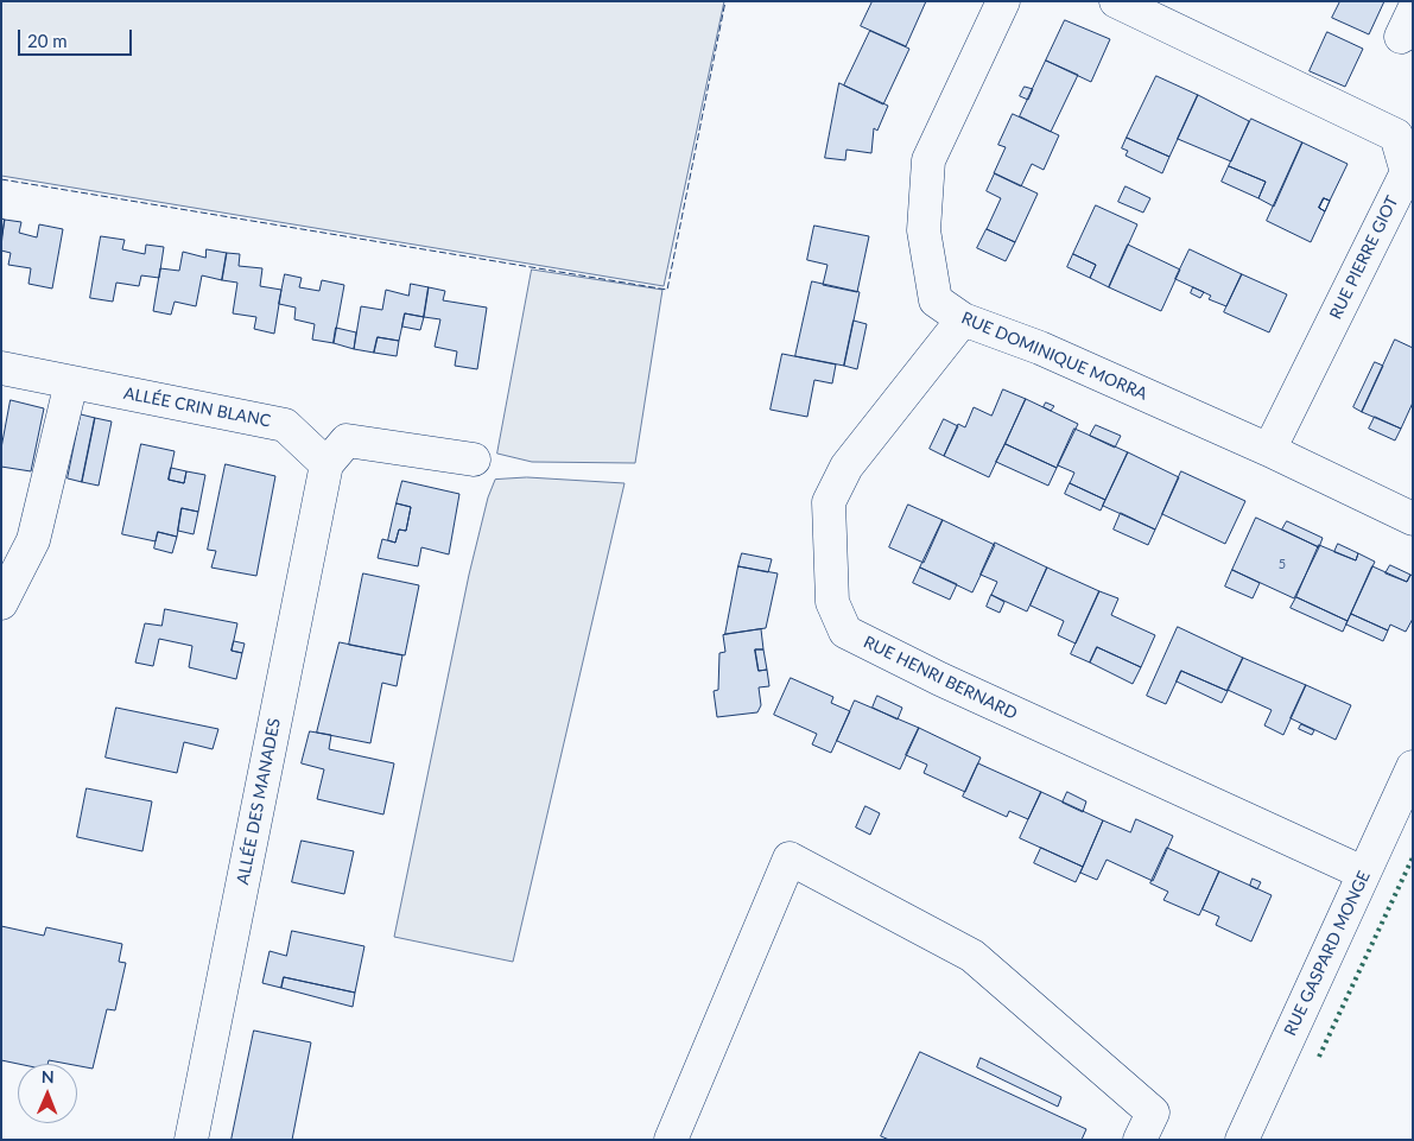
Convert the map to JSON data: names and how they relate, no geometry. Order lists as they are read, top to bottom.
{
  "streets": {
    "street": [
      "RUE PIERRE GIOT",
      "RUE DOMINIQUE MORRA",
      "ALLÉE CRIN BLANC",
      "RUE HENRI BERNARD",
      "ALLÉE DES MANADES",
      "RUE GASPARD MONGE"
    ]
  },
  "crossings": [
    ["RUE PIERRE GIOT", "RUE DOMINIQUE MORRA"],
    ["RUE DOMINIQUE MORRA", "RUE HENRI BERNARD"],
    ["ALLÉE CRIN BLANC", "ALLÉE DES MANADES"],
    ["RUE HENRI BERNARD", "RUE GASPARD MONGE"]
  ],
  "house_numbers": ["5"],
  "scale_bar": "20 m",
  "north": "top"
}
